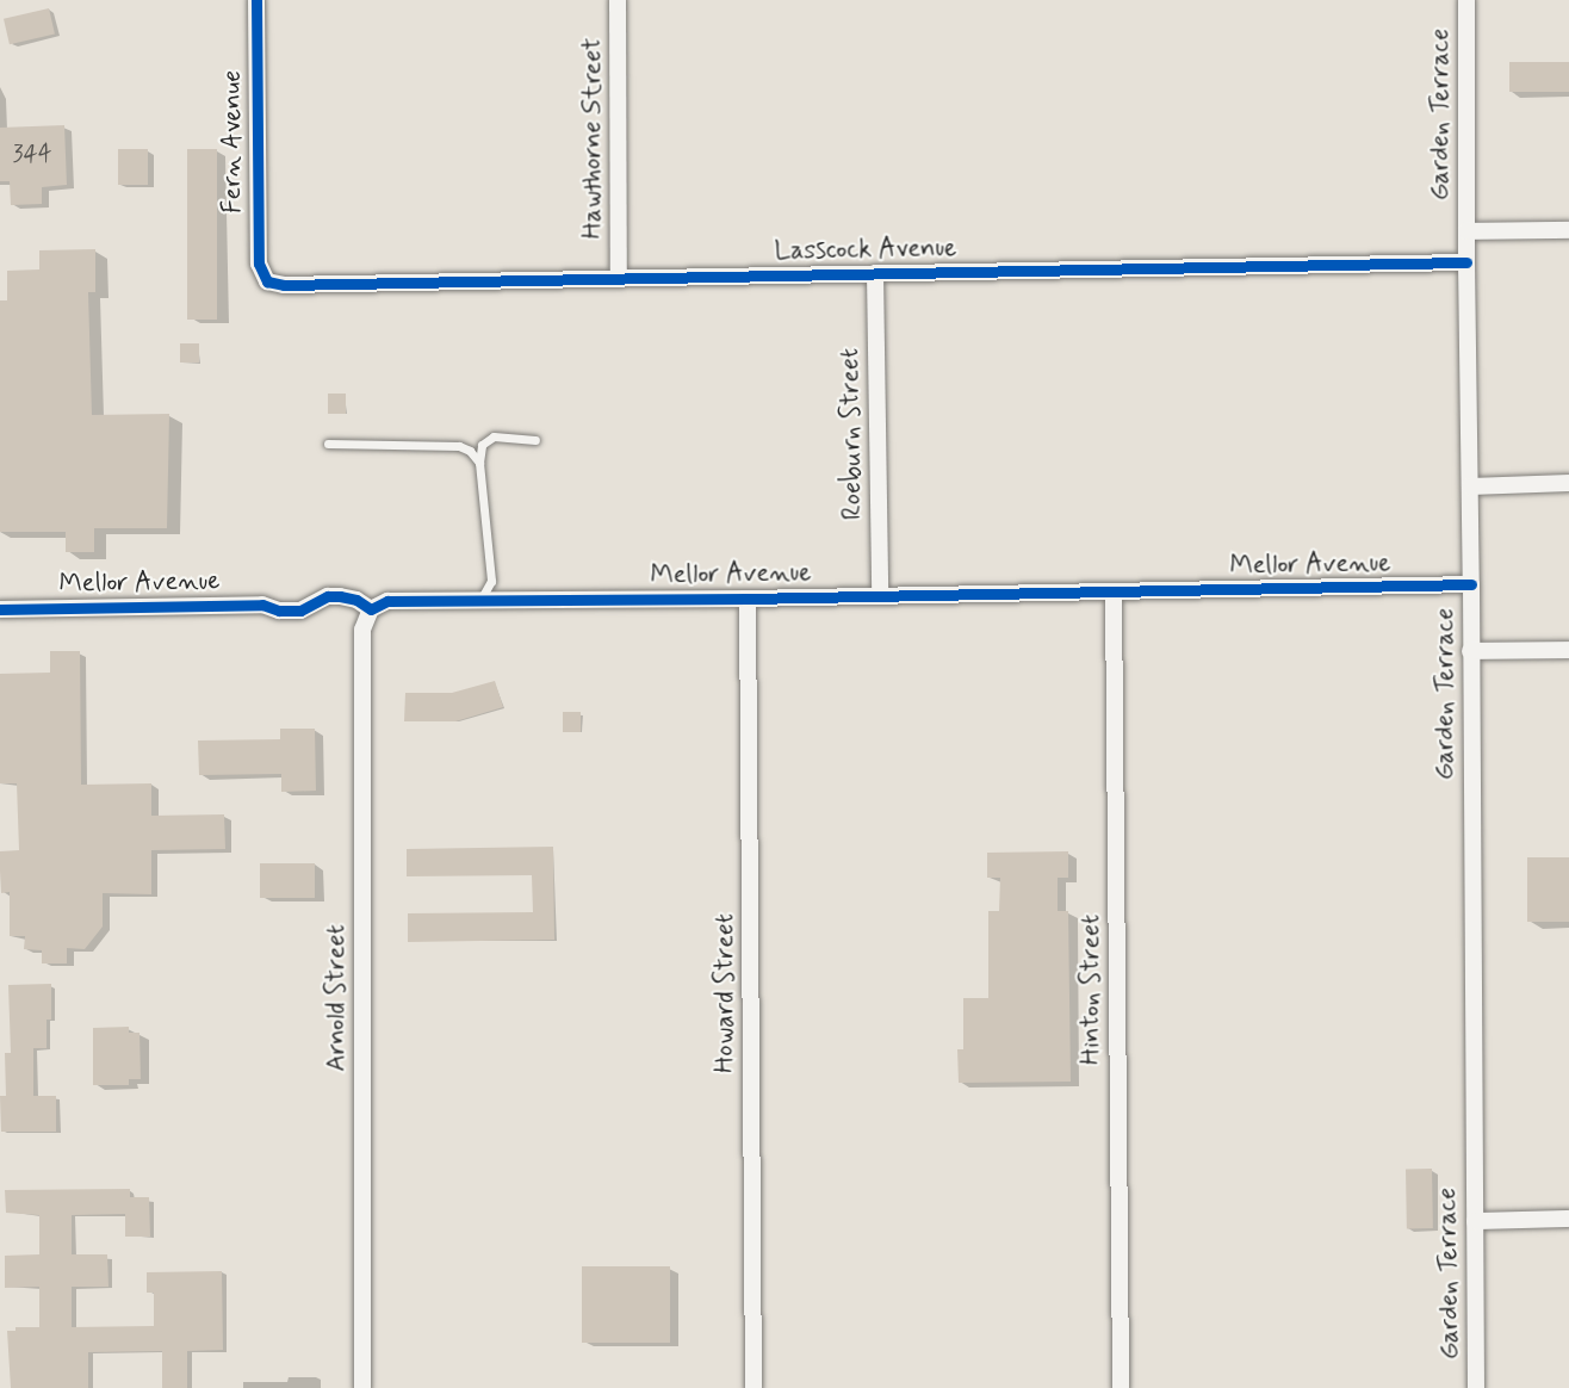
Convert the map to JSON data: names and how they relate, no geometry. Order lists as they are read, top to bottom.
{
  "streets": {
    "street": [
      "Garden Terrace",
      "Hawthorne Street",
      "Fern Avenue",
      "Lasscock Avenue",
      "Roeburn Street",
      "Mellor Avenue",
      "Hinton Street",
      "Howard Street",
      "Arnold Street"
    ]
  },
  "crossings": [
    ["Garden Terrace", "Lasscock Avenue"],
    ["Garden Terrace", "Mellor Avenue"],
    ["Hawthorne Street", "Lasscock Avenue"],
    ["Fern Avenue", "Lasscock Avenue"],
    ["Lasscock Avenue", "Roeburn Street"],
    ["Roeburn Street", "Mellor Avenue"],
    ["Mellor Avenue", "Hinton Street"],
    ["Mellor Avenue", "Howard Street"],
    ["Mellor Avenue", "Arnold Street"]
  ],
  "house_numbers": ["344"]
}
